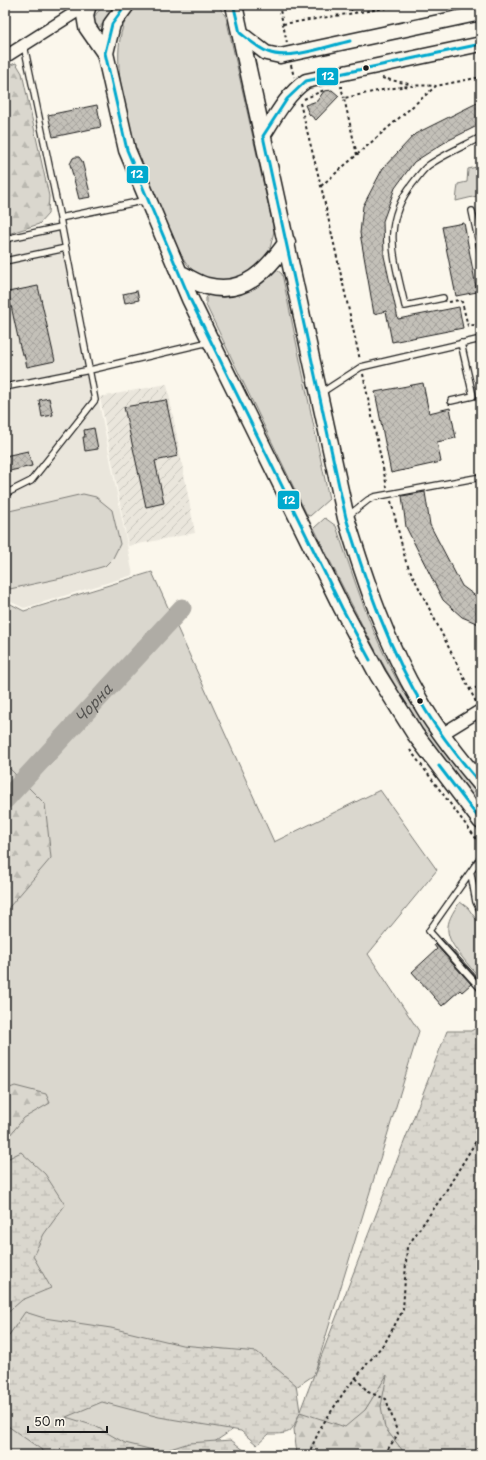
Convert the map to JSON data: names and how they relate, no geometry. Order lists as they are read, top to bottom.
{
  "water": ["Чорна"],
  "lines": ["transit line 12"],
  "scale_bar": "50 m"
}
